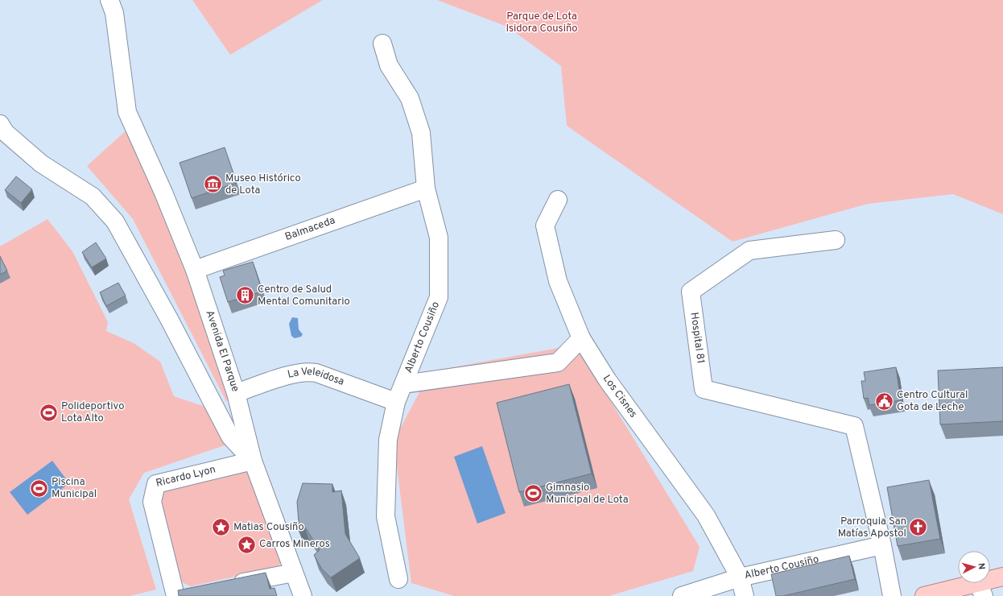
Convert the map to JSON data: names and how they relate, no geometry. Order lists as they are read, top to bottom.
{
  "streets": {
    "street": [
      "Balmaceda",
      "Alberto Cousiño",
      "Hospital 81",
      "Avenida El Parque",
      "La Veleidosa",
      "Los Cisnes",
      "Ricardo Lyon"
    ]
  },
  "crossings": [
    ["Balmaceda", "Alberto Cousiño"],
    ["Balmaceda", "Avenida El Parque"],
    ["Alberto Cousiño", "Hospital 81"],
    ["Alberto Cousiño", "La Veleidosa"],
    ["Alberto Cousiño", "Los Cisnes"],
    ["Avenida El Parque", "La Veleidosa"],
    ["Avenida El Parque", "Ricardo Lyon"]
  ],
  "parks": ["Parque de Lota Isidora Cousiño"],
  "places": {
    "museum": ["Museo Histórico de Lota"],
    "building": ["Centro de Salud Mental Comunitario"],
    "public building": ["Centro Cultural Gota de Leche"],
    "sports": ["Polideportivo Lota Alto", "Piscina Municipal", "Gimnasio Municipal de Lota"],
    "place": ["Matias Cousiño", "Carros Mineros"],
    "church": ["Parroquia San Matías Apostol"]
  },
  "north": "right"
}
